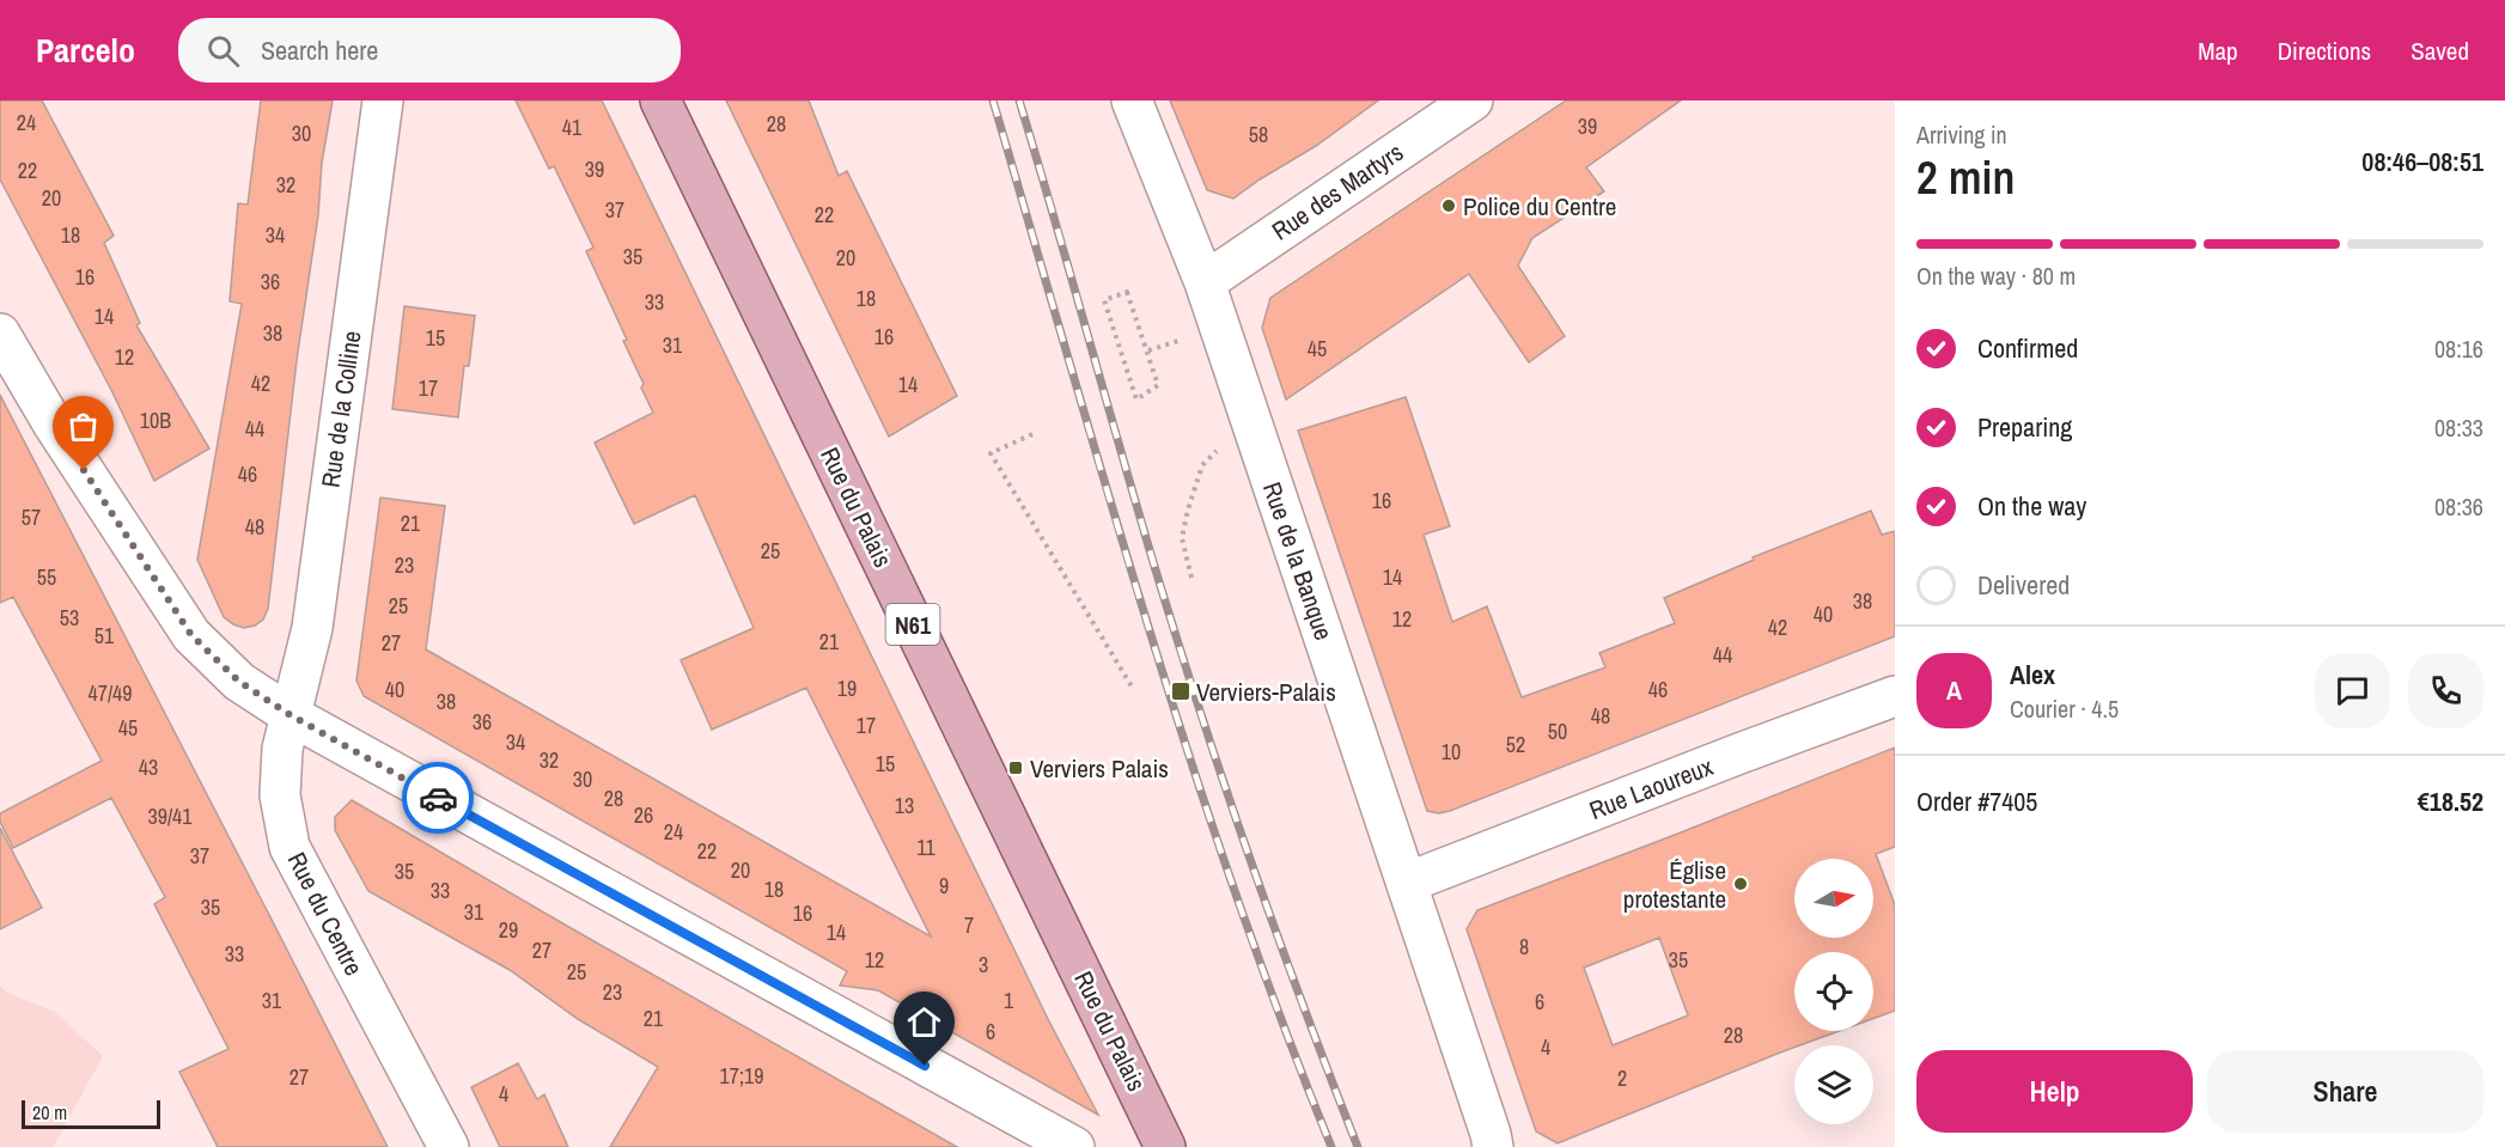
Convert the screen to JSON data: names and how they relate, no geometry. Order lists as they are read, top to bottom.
{
  "streets": {
    "main road": ["Rue du Palais", "N61"],
    "street": [
      "Rue des Martyrs",
      "Rue de la Colline",
      "Rue de la Banque",
      "Rue Laoureux",
      "Rue du Centre"
    ]
  },
  "crossings": [
    ["Rue des Martyrs", "Rue de la Banque"],
    ["Rue de la Colline", "Rue du Centre"],
    ["Rue de la Banque", "Rue Laoureux"]
  ],
  "places": {
    "other": ["Police du Centre", "Église protestante"],
    "transit": ["Verviers-Palais", "Verviers Palais"]
  },
  "house_numbers": [
    "24",
    "28",
    "39",
    "41",
    "30",
    "58",
    "39",
    "22",
    "32",
    "20",
    "37",
    "22",
    "18",
    "34",
    "35",
    "20",
    "16",
    "36",
    "18",
    "33",
    "14",
    "38",
    "16",
    "15",
    "31",
    "45",
    "12",
    "42",
    "14",
    "17",
    "10B",
    "44",
    "46",
    "16",
    "57",
    "21",
    "48",
    "25",
    "23",
    "55",
    "14",
    "38",
    "25",
    "40",
    "53",
    "12",
    "42",
    "51",
    "21",
    "27",
    "44",
    "19",
    "40",
    "46",
    "47/49",
    "38",
    "48",
    "36",
    "17",
    "45",
    "50",
    "34",
    "52",
    "10",
    "32",
    "15",
    "43",
    "30",
    "28",
    "13",
    "26",
    "39/41",
    "24",
    "11",
    "22",
    "37",
    "20",
    "35",
    "9",
    "18",
    "33",
    "35",
    "31",
    "16",
    "7",
    "29",
    "14",
    "8",
    "27",
    "33",
    "12",
    "35",
    "3",
    "25",
    "23",
    "31",
    "1",
    "6",
    "21",
    "6",
    "28",
    "4",
    "17;19",
    "27",
    "2",
    "4"
  ],
  "scale_bar": "20 m",
  "north": "right",
  "page": {
    "header": "Parcelo",
    "search": "Search here",
    "nav": ["Map", "Directions", "Saved"],
    "heading": ["2 min", "Arriving in", "08:46–08:51"],
    "panel": [
      "Alex",
      "Courier · 4.5",
      "Order #7405",
      "€18.52"
    ],
    "bar": "On the way · 80 m",
    "list": [
      ["Confirmed", "08:16"],
      ["Preparing", "08:33"],
      ["On the way", "08:36"],
      "Delivered"
    ],
    "round": "A",
    "buttons": ["Help", "Share"],
    "scale": "20 m"
  }
}
